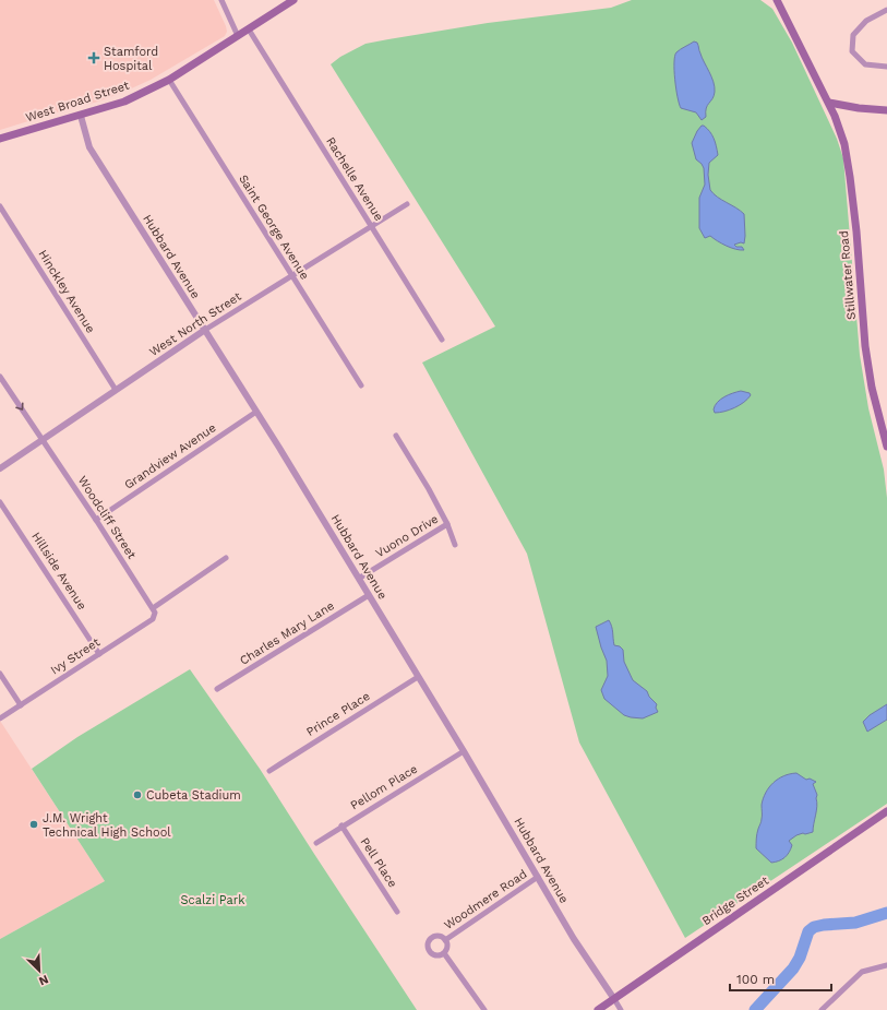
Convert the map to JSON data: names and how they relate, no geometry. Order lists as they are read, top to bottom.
{
  "streets": {
    "main road": ["West Broad Street", "Stillwater Road", "Bridge Street"],
    "street": [
      "Rachelle Avenue",
      "Saint George Avenue",
      "Hubbard Avenue",
      "Hinckley Avenue",
      "West North Street",
      "Grandview Avenue",
      "Woodcliff Street",
      "Vuono Drive",
      "Hillside Avenue",
      "Charles Mary Lane",
      "Ivy Street",
      "Prince Place",
      "Pellom Place",
      "Pell Place",
      "Woodmere Road"
    ]
  },
  "crossings": [
    ["West Broad Street", "Rachelle Avenue"],
    ["West Broad Street", "Saint George Avenue"],
    ["West Broad Street", "Hubbard Avenue"],
    ["Rachelle Avenue", "West North Street"],
    ["Saint George Avenue", "West North Street"],
    ["Hubbard Avenue", "West North Street"],
    ["Hubbard Avenue", "Grandview Avenue"],
    ["Hubbard Avenue", "Vuono Drive"],
    ["Hubbard Avenue", "Charles Mary Lane"],
    ["Hubbard Avenue", "Prince Place"],
    ["Hubbard Avenue", "Pellom Place"],
    ["Hubbard Avenue", "Woodmere Road"],
    ["Hubbard Avenue", "Bridge Street"],
    ["Hinckley Avenue", "West North Street"],
    ["West North Street", "Woodcliff Street"],
    ["Grandview Avenue", "Woodcliff Street"],
    ["Woodcliff Street", "Ivy Street"],
    ["Hillside Avenue", "Ivy Street"],
    ["Pellom Place", "Pell Place"]
  ],
  "parks": ["Scalzi Park"],
  "places": {
    "health": ["Stamford Hospital"],
    "other": ["Cubeta Stadium", "J.M. Wright Technical High School"]
  },
  "scale_bar": "100 m",
  "north": "bottom right"
}
